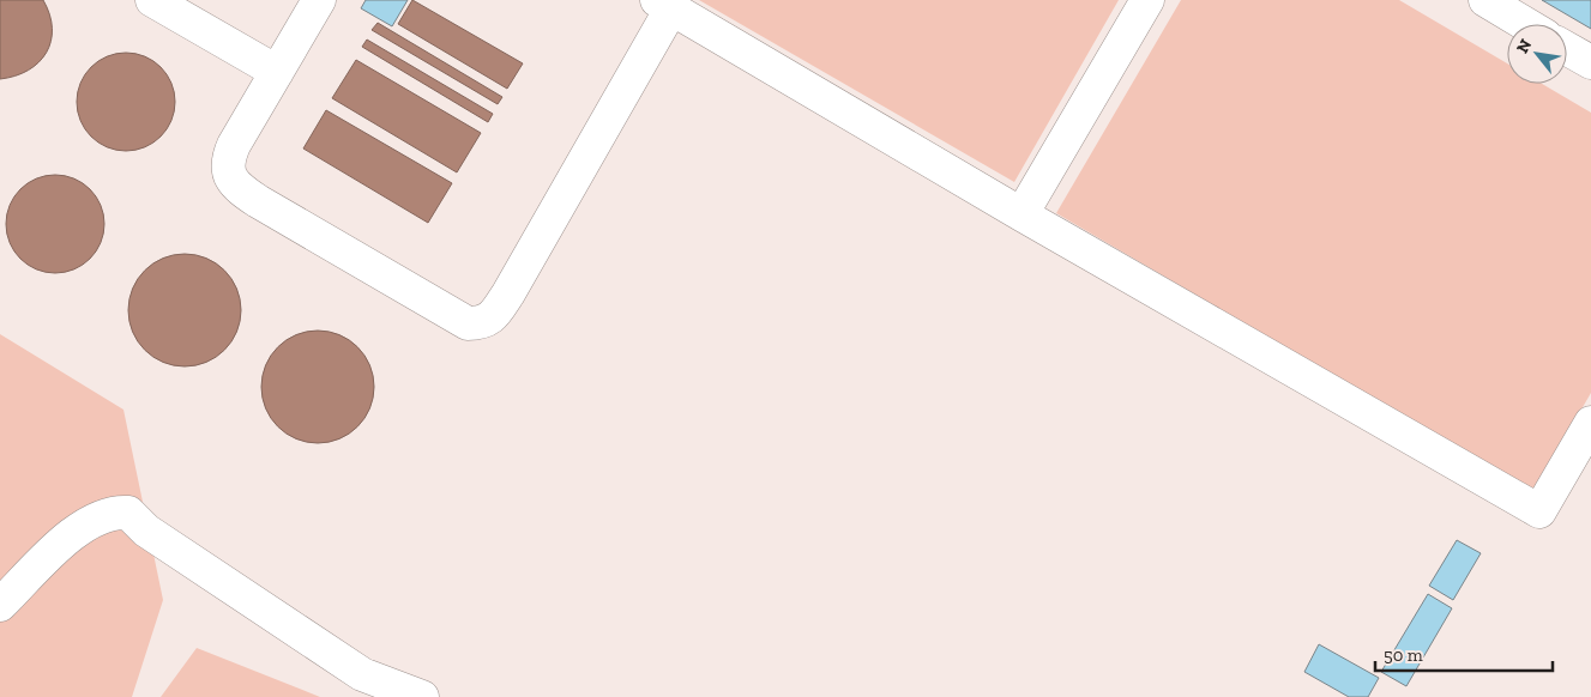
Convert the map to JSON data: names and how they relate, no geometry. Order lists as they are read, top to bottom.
{
  "scale_bar": "50 m",
  "north": "top left"
}
